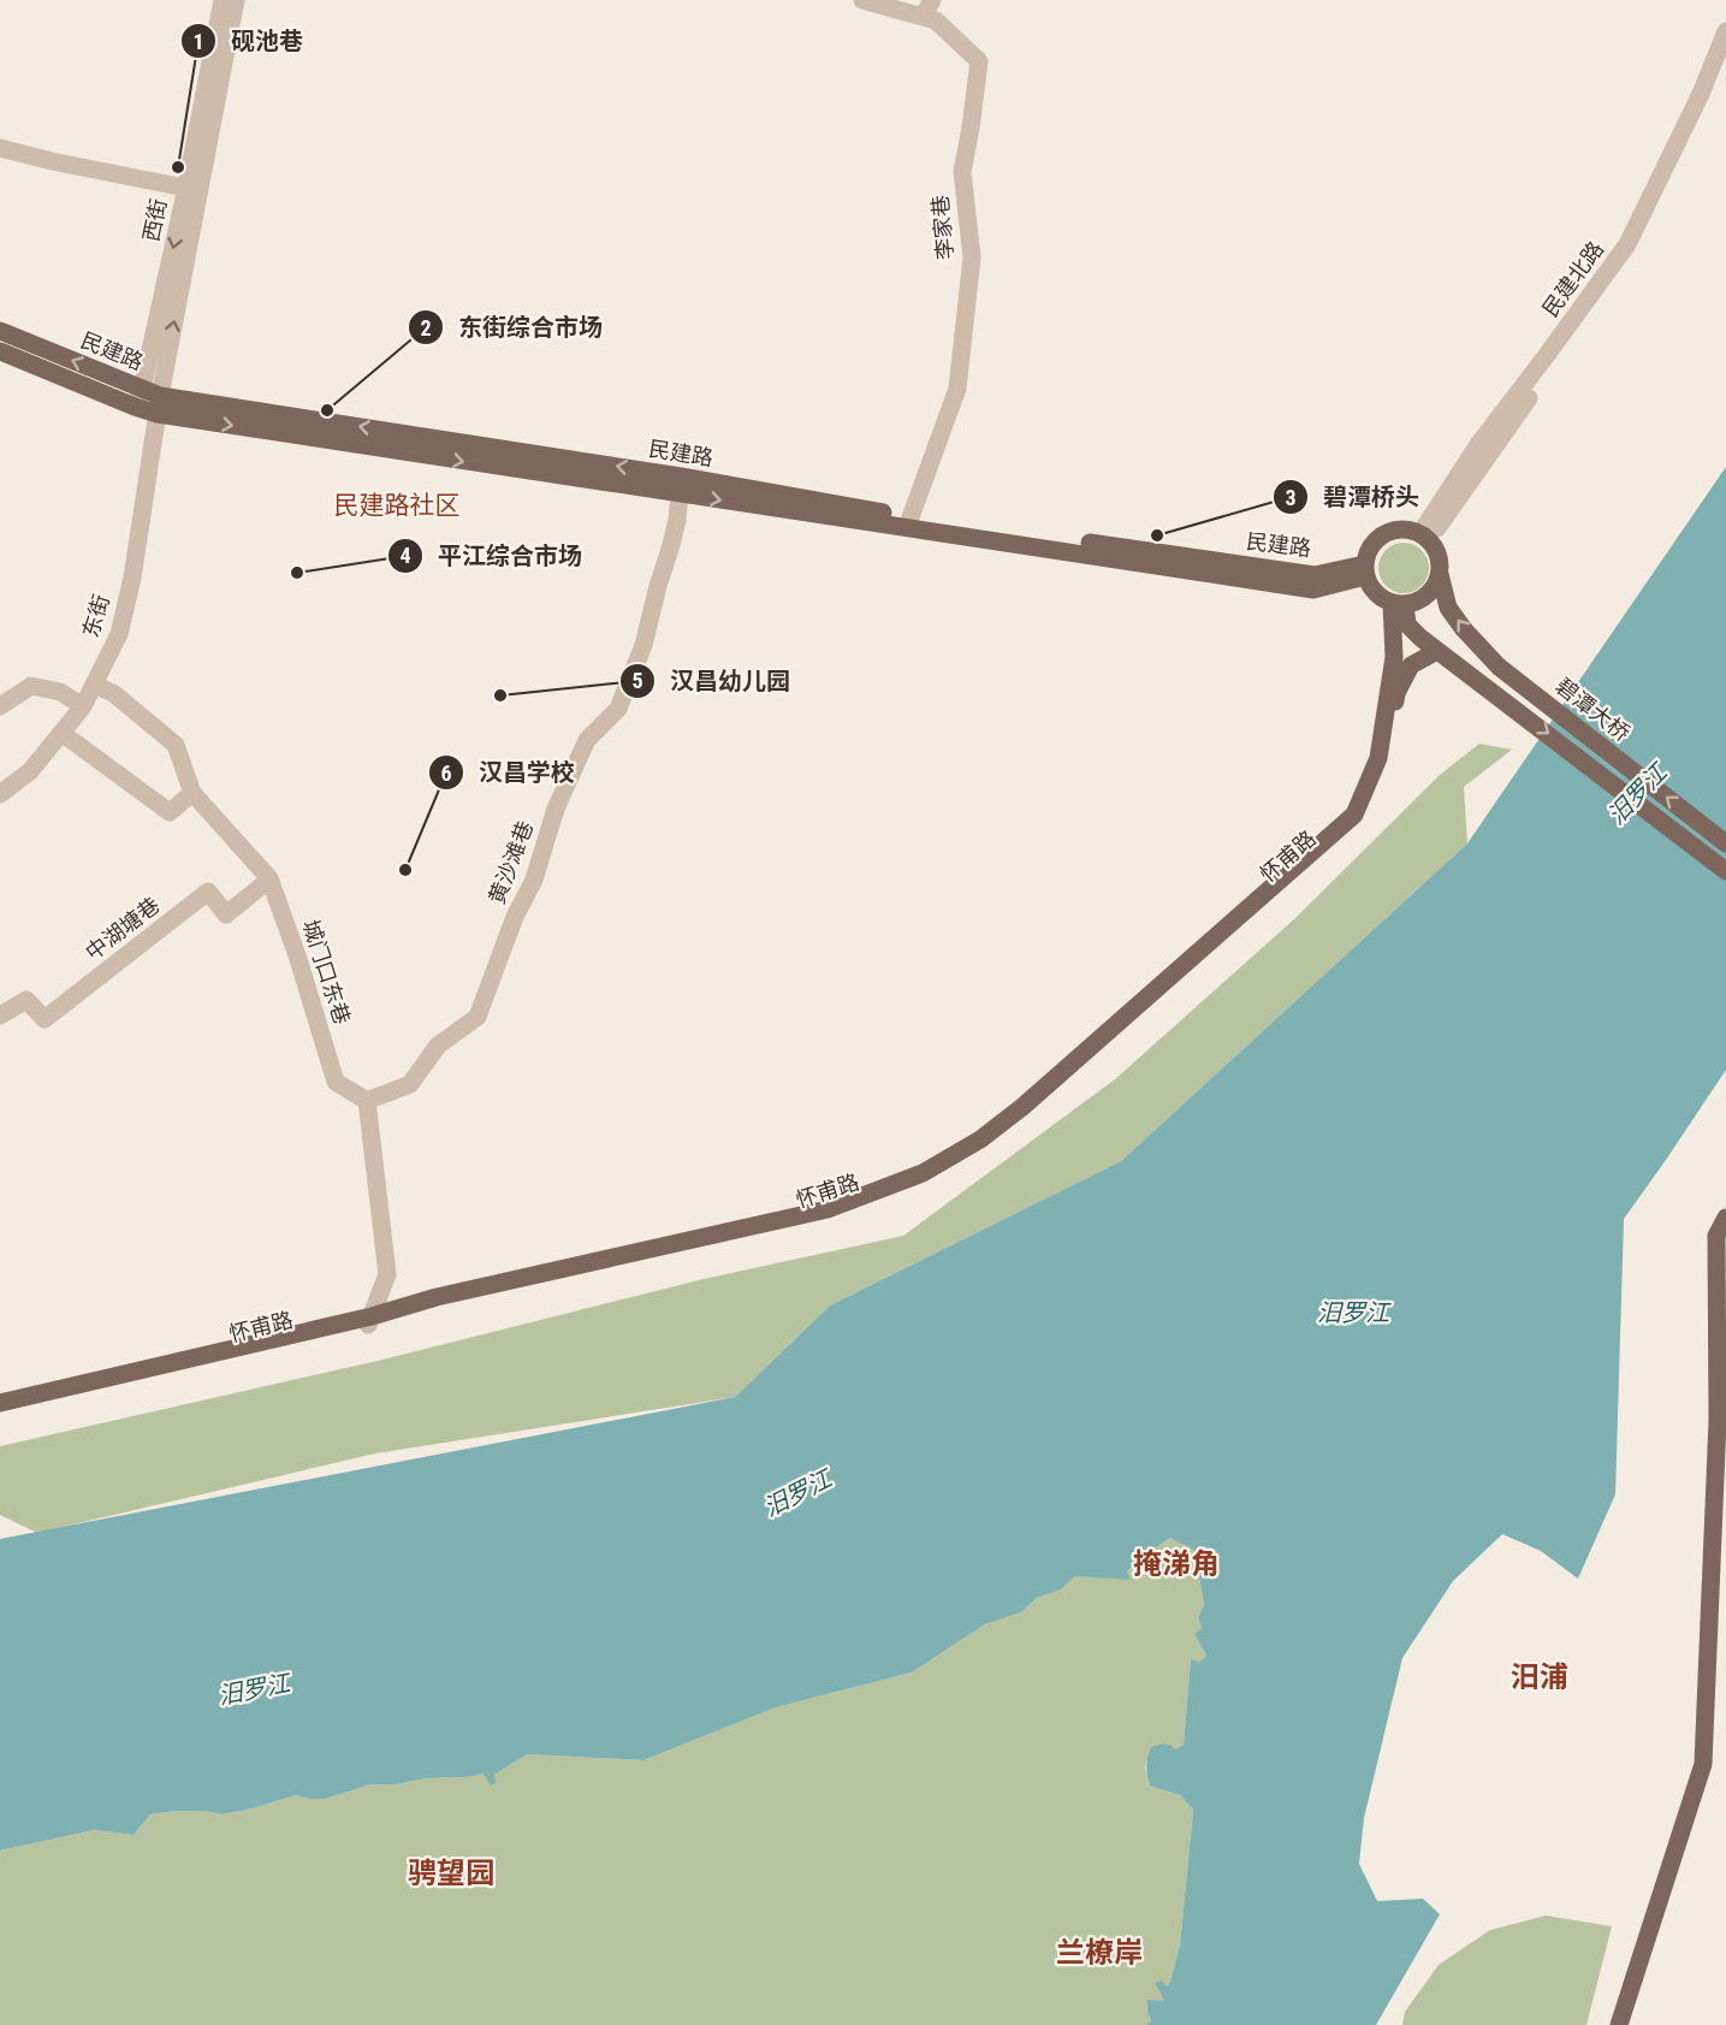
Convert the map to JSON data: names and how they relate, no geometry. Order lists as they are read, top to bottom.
{
  "streets": {
    "main road": ["民建路", "碧潭大桥", "怀甫路"],
    "street": [
      "西街",
      "李家巷",
      "民建北路",
      "东街",
      "黄沙滩巷",
      "中湖塘巷",
      "城门口东巷"
    ]
  },
  "crossings": [
    ["西街", "民建路"],
    ["西街", "东街"],
    ["李家巷", "民建路"],
    ["民建北路", "民建路"],
    ["民建北路", "碧潭大桥"],
    ["民建路", "碧潭大桥"],
    ["民建路", "黄沙滩巷"],
    ["东街", "城门口东巷"],
    ["黄沙滩巷", "城门口东巷"],
    ["中湖塘巷", "城门口东巷"]
  ],
  "districts": [
    "民建路社区",
    "掩涕角",
    "汨浦",
    "骋望园",
    "兰橑岸"
  ],
  "water": ["汨罗江"],
  "places": [
    "砚池巷",
    "东街综合市场",
    "碧潭桥头",
    "平江综合市场",
    "汉昌幼儿园",
    "汉昌学校"
  ]
}
